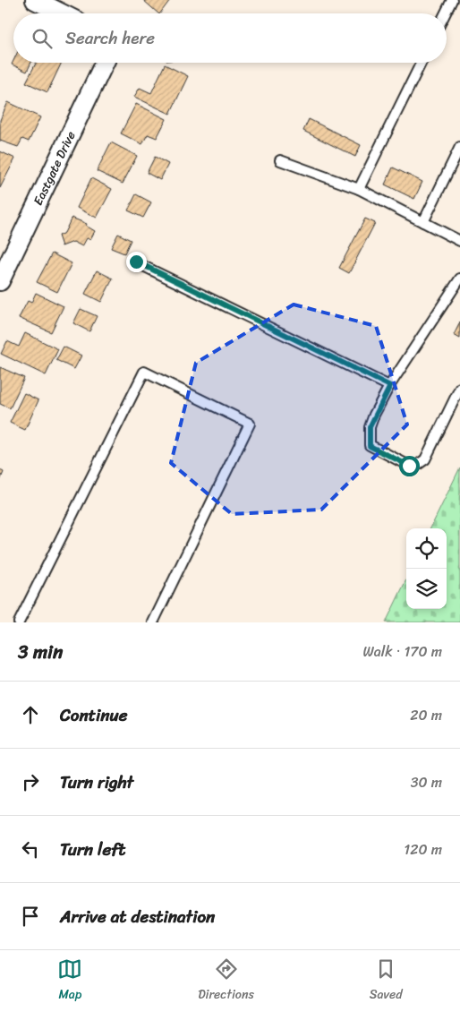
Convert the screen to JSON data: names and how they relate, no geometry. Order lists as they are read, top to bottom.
{
  "streets": {
    "street": ["Eastgate Drive"]
  },
  "page": {
    "search": "Search here",
    "heading": ["3 min", "Walk · 170 m"],
    "list": [
      ["Continue", "20 m"],
      ["Turn right", "30 m"],
      ["Turn left", "120 m"],
      "Arrive at destination"
    ],
    "nav": ["Map", "Directions", "Saved"]
  }
}
